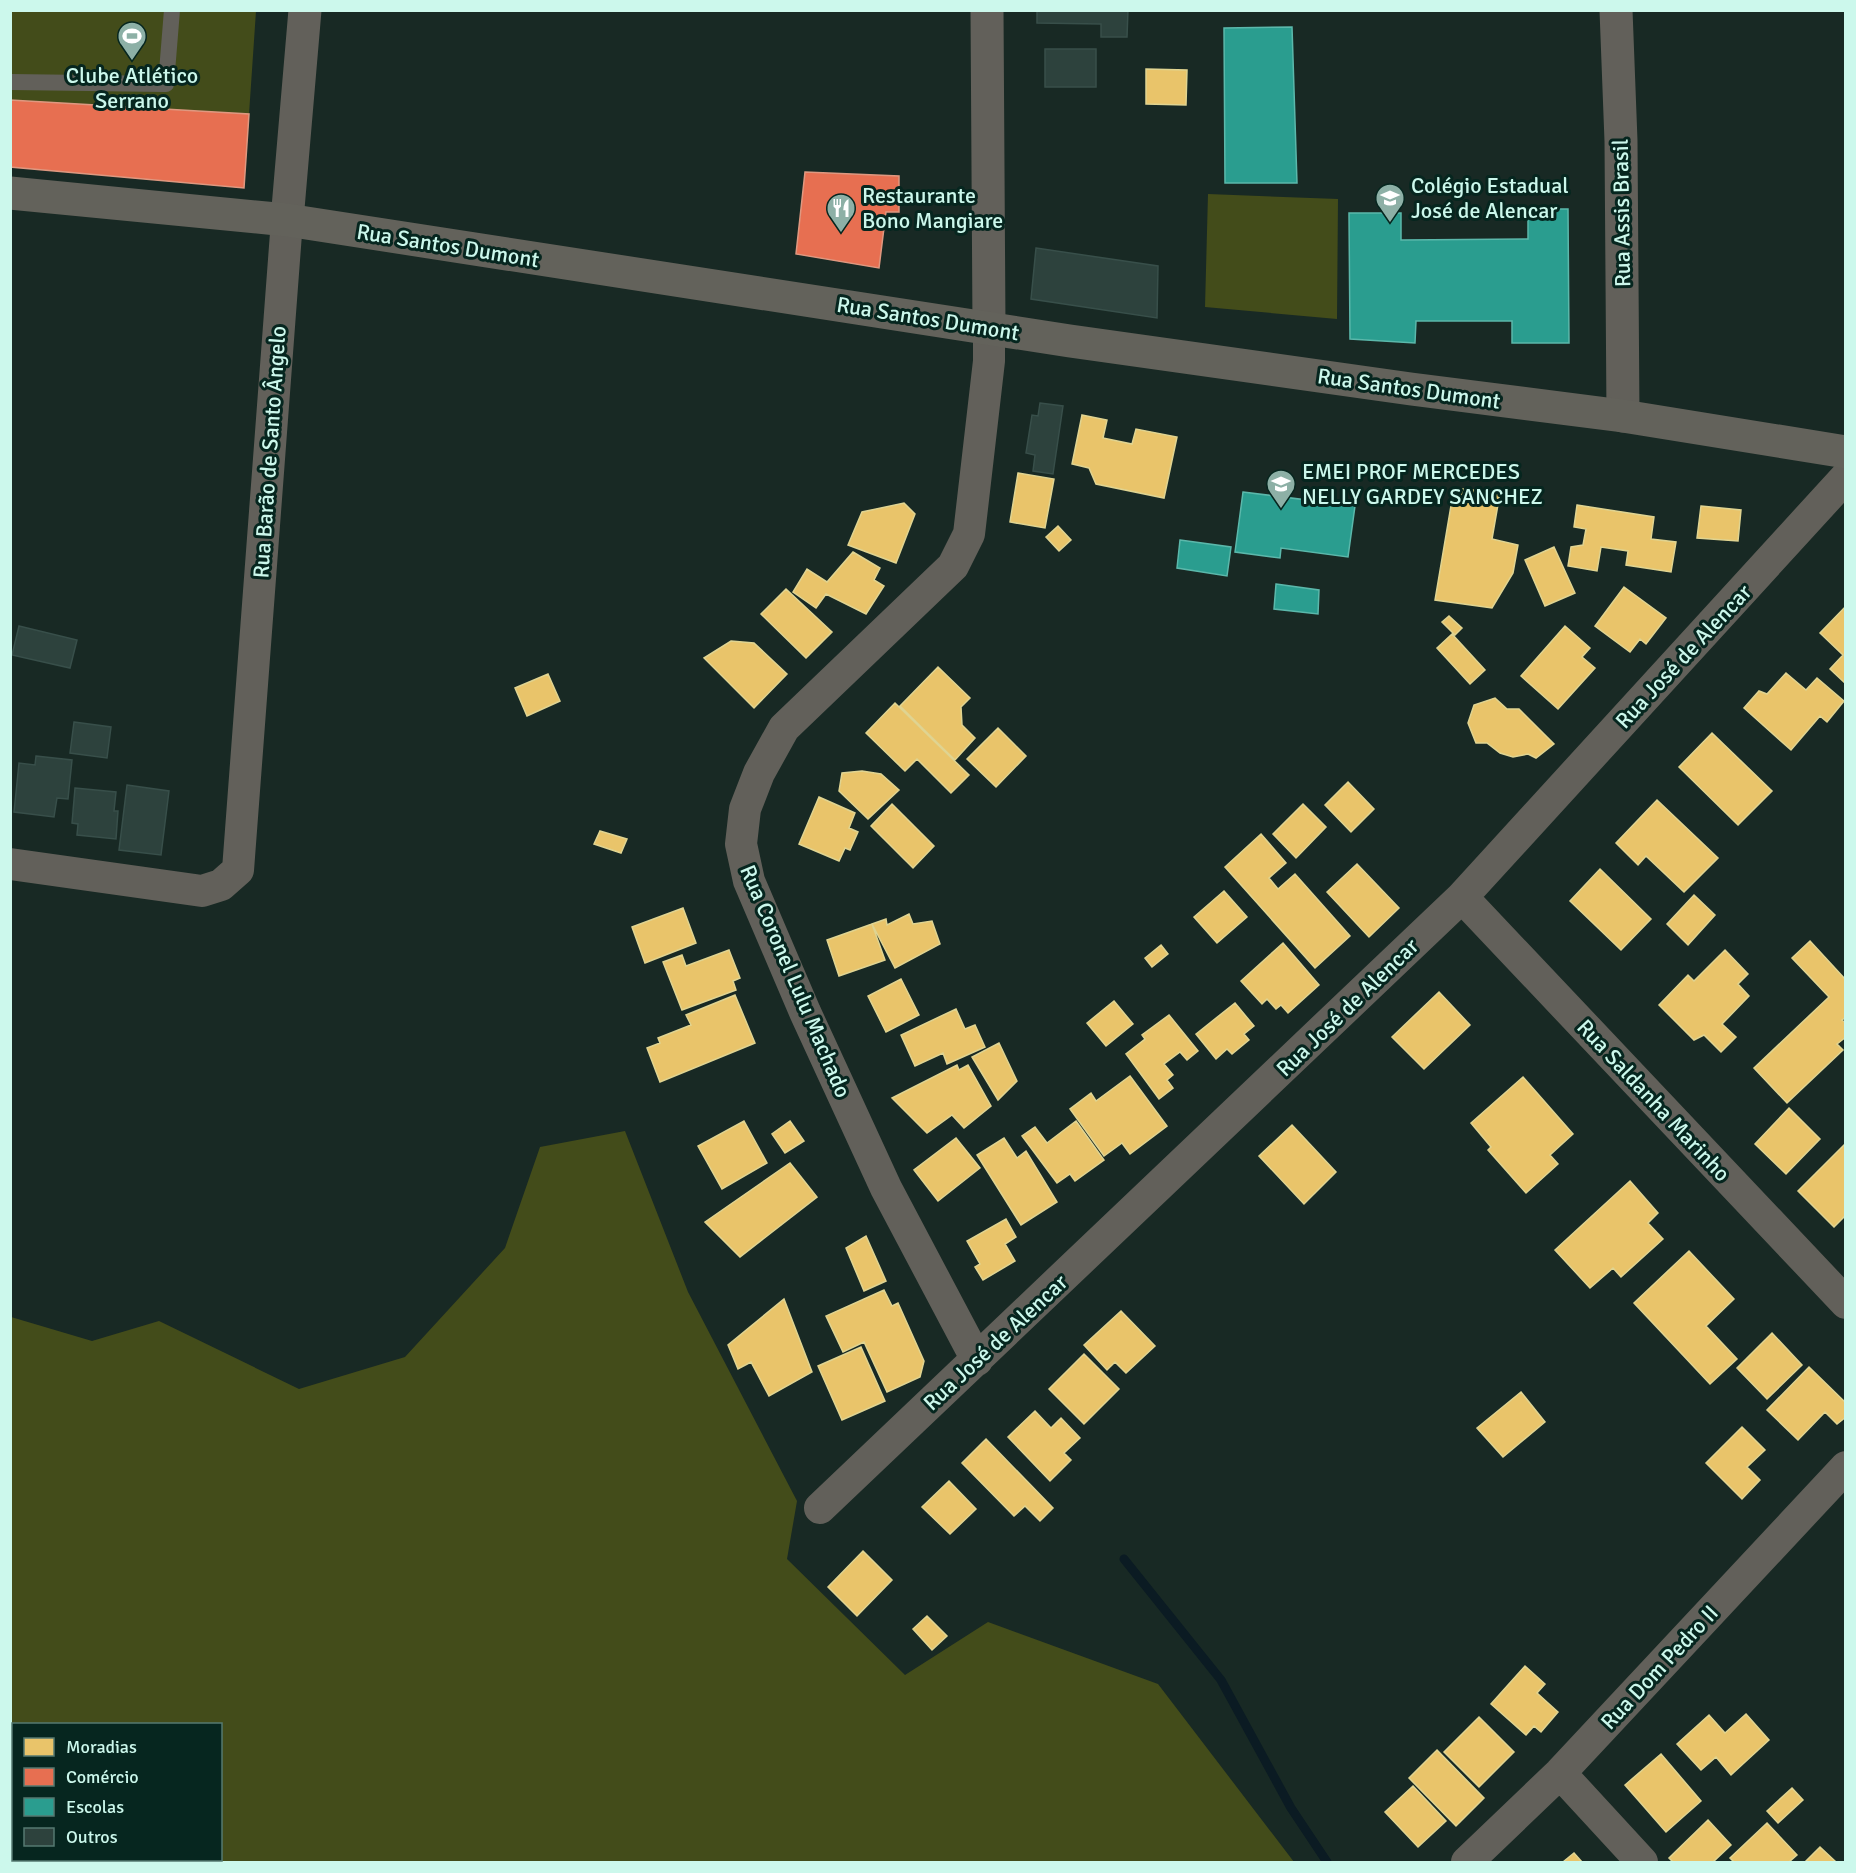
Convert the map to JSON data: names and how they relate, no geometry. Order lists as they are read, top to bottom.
{
  "streets": {
    "main road": ["Rua Santos Dumont"],
    "street": [
      "Rua Assis Brasil",
      "Rua Barão de Santo Ângelo",
      "Rua José de Alencar",
      "Rua Coronel Lulu Machado",
      "Rua Saldanha Marinho",
      "Rua Dom Pedro II"
    ]
  },
  "crossings": [
    ["Rua Assis Brasil", "Rua Santos Dumont"],
    ["Rua Santos Dumont", "Rua Barão de Santo Ângelo"],
    ["Rua Santos Dumont", "Rua Coronel Lulu Machado"],
    ["Rua José de Alencar", "Rua Coronel Lulu Machado"],
    ["Rua José de Alencar", "Rua Saldanha Marinho"]
  ],
  "places": {
    "sports": ["Clube Atlético Serrano"],
    "school or university": ["Colégio Estadual José de Alencar", "EMEI PROF MERCEDES NELLY GARDEY SANCHEZ"],
    "restaurant": ["Restaurante Bono Mangiare"]
  },
  "legend": [
    "Moradias",
    "Comércio",
    "Escolas",
    "Outros"
  ]
}
